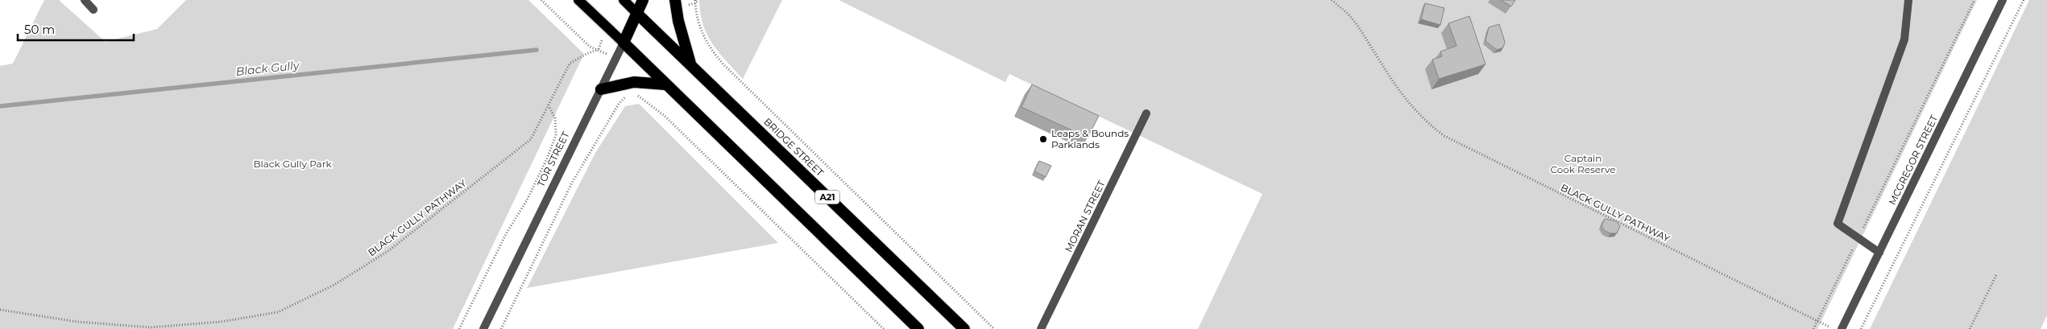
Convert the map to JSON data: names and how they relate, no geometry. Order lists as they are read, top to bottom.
{
  "streets": {
    "highway": ["BRIDGE STREET", "TOR STREET", "A21"],
    "street": ["MCGREGOR STREET", "MORAN STREET"],
    "path": ["BLACK GULLY PATHWAY"]
  },
  "crossings": [
    ["BRIDGE STREET", "TOR STREET"]
  ],
  "water": ["Black Gully"],
  "parks": ["Captain Cook Reserve", "Black Gully Park"],
  "places": ["Leaps & Bounds Parklands"],
  "scale_bar": "50 m"
}
